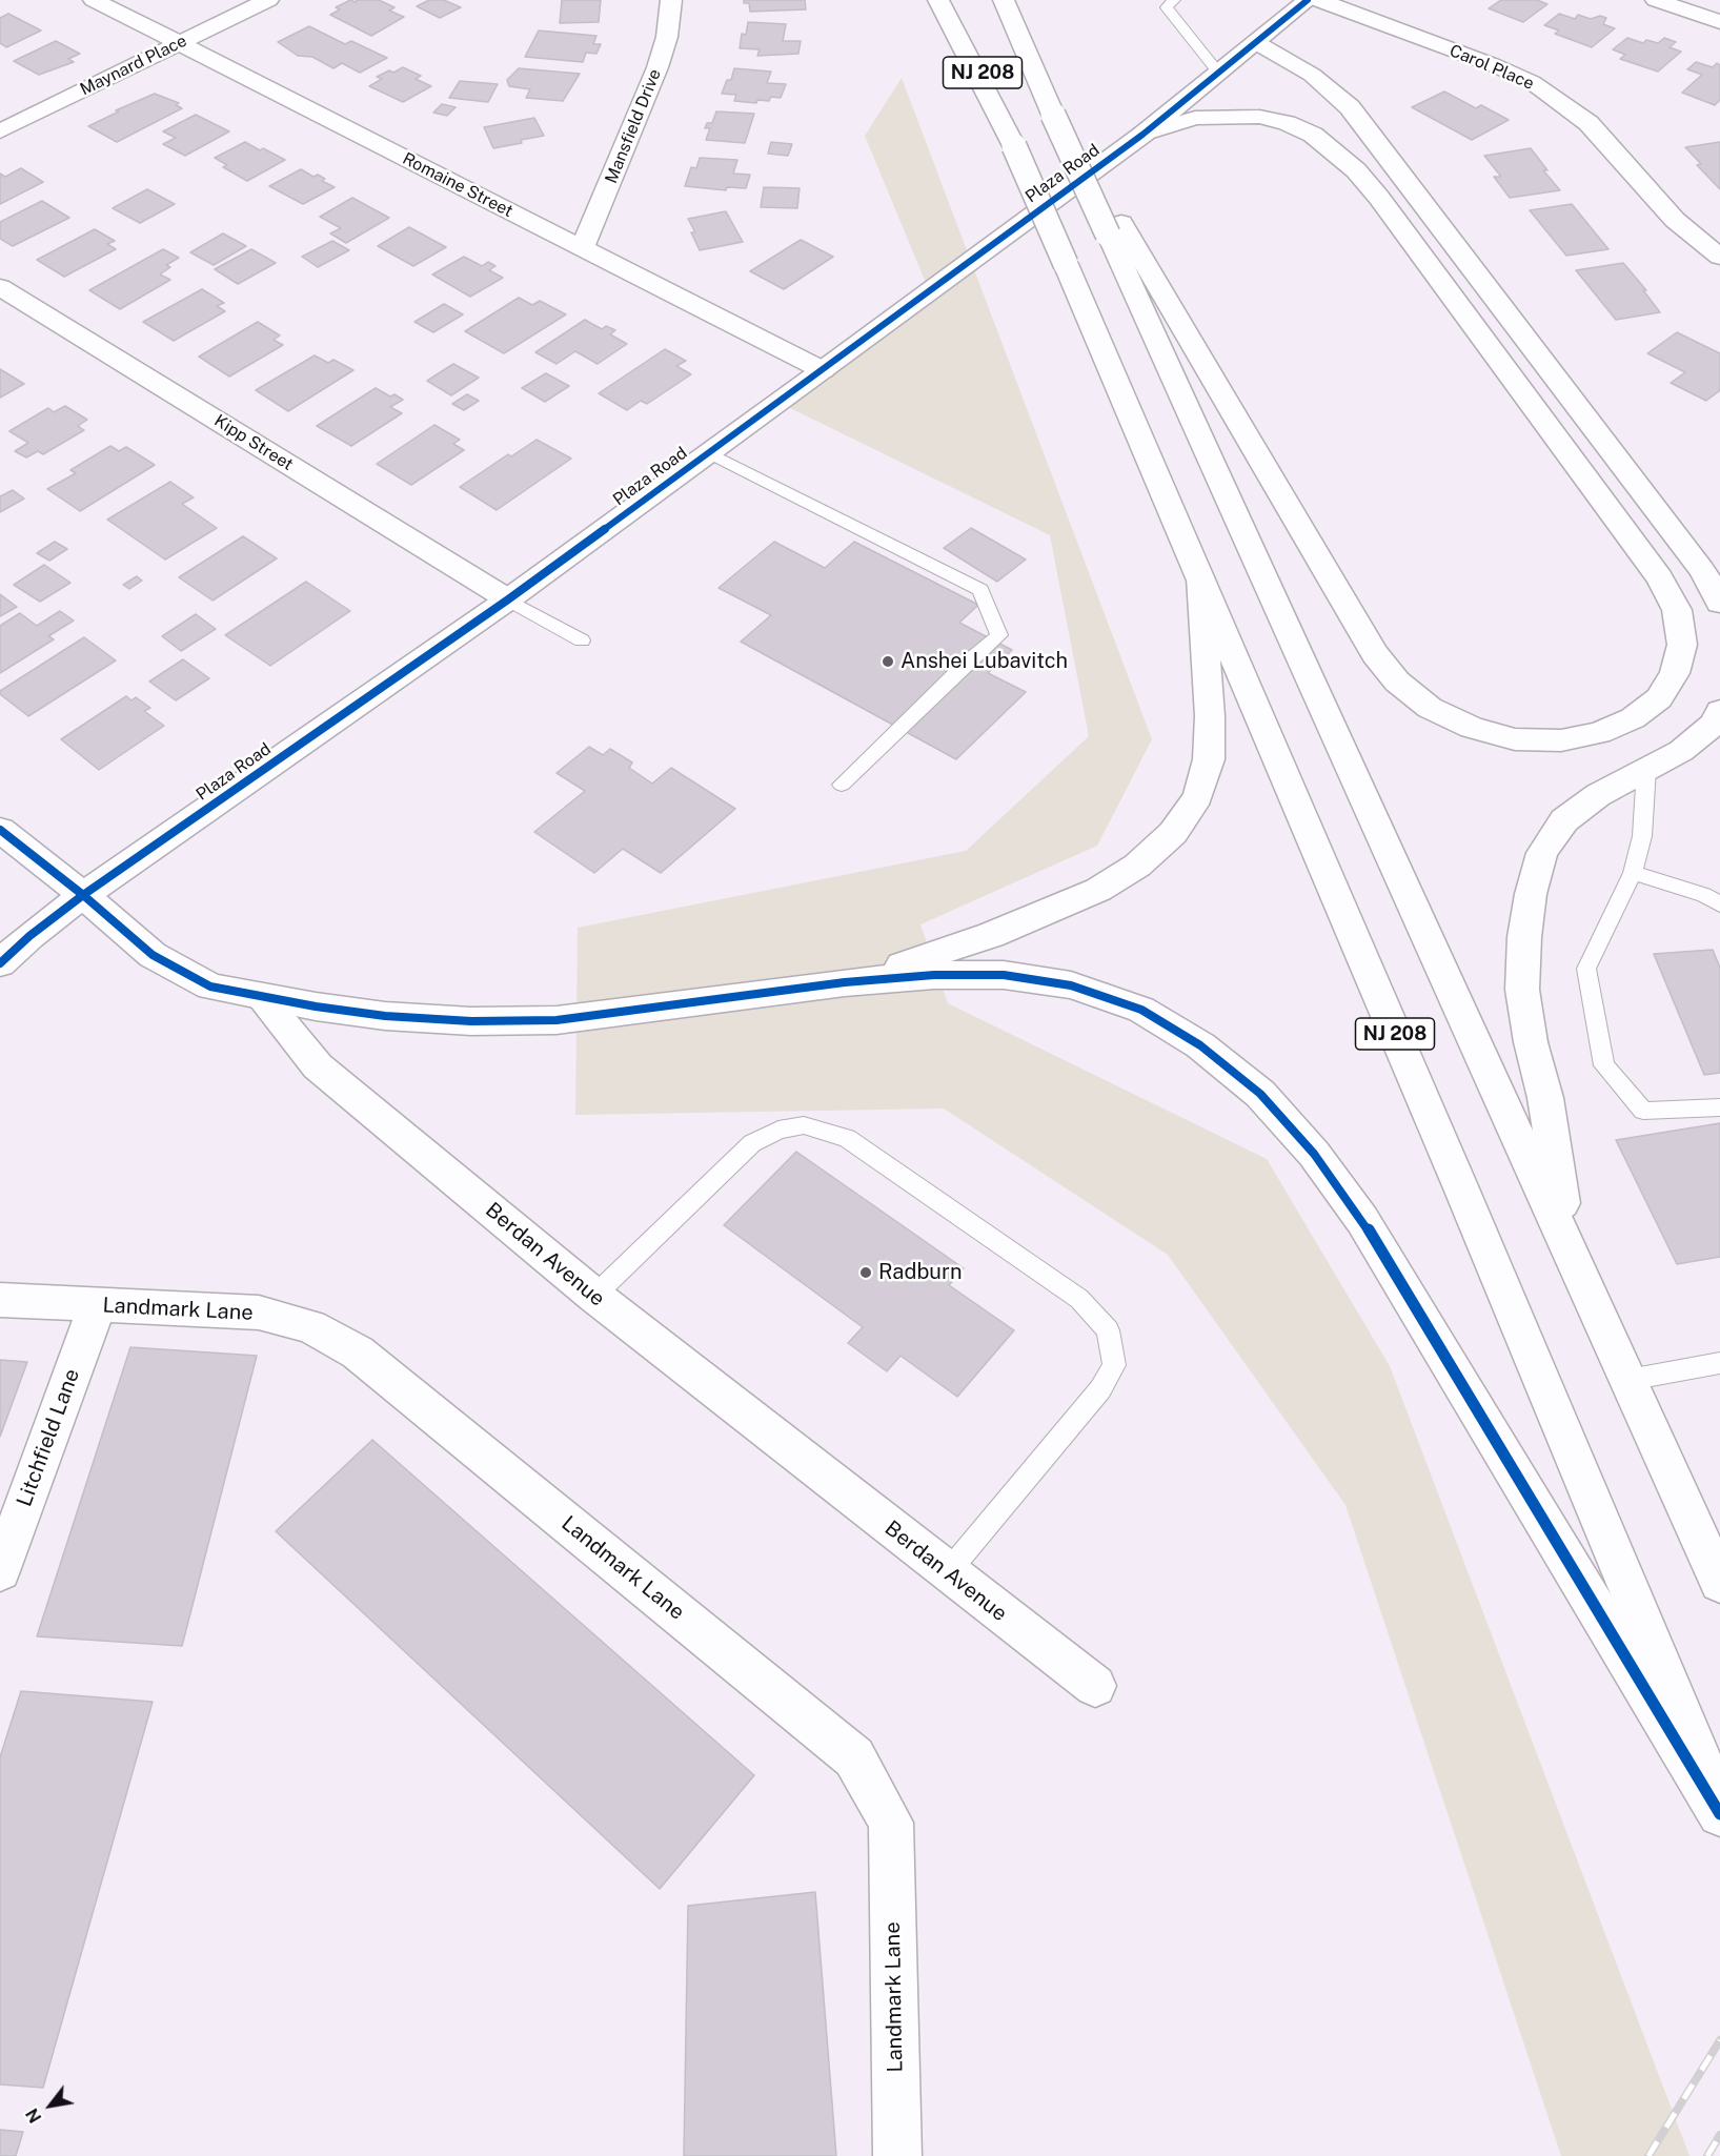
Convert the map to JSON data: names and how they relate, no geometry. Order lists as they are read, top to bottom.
{
  "streets": {
    "main road": [
      "Maynard Place",
      "Carol Place",
      "NJ 208",
      "Mansfield Drive",
      "Plaza Road",
      "Romaine Street",
      "Kipp Street",
      "Berdan Avenue",
      "Landmark Lane",
      "Litchfield Lane"
    ]
  },
  "crossings": [
    ["Maynard Place", "Romaine Street"],
    ["Mansfield Drive", "Romaine Street"],
    ["Plaza Road", "Romaine Street"],
    ["Plaza Road", "Kipp Street"],
    ["Landmark Lane", "Litchfield Lane"]
  ],
  "places": ["Anshei Lubavitch", "Radburn"],
  "north": "bottom left"
}
